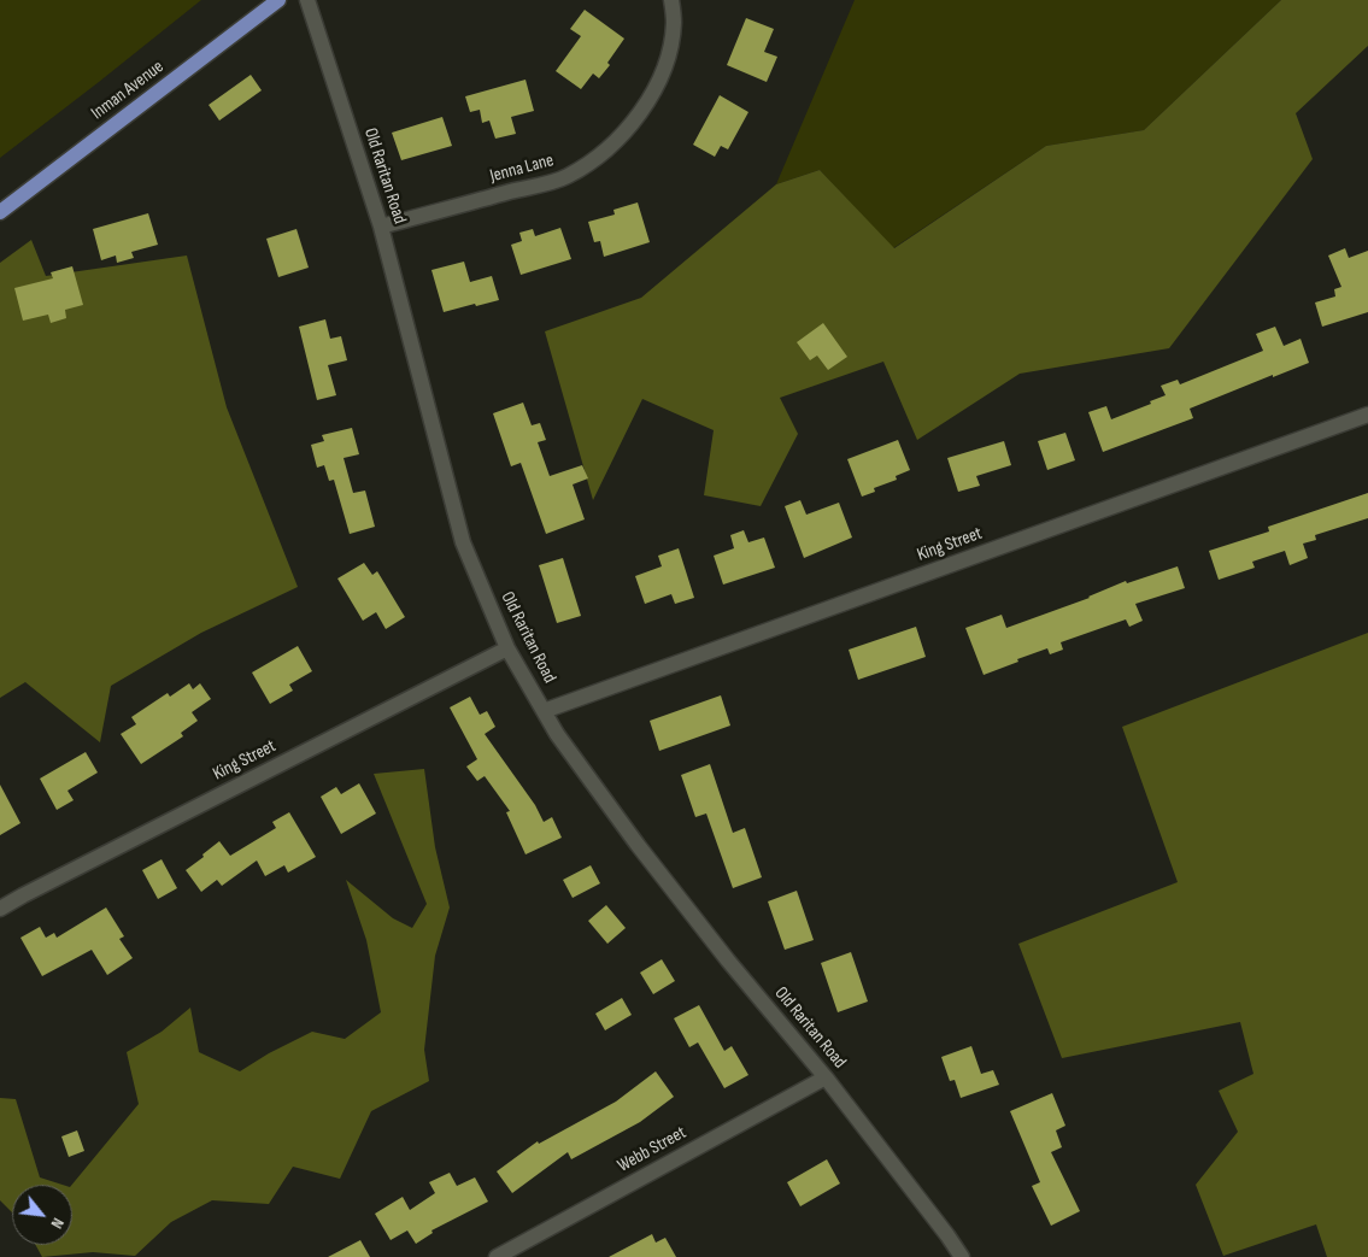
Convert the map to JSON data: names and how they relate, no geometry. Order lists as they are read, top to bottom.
{
  "streets": {
    "main road": ["Inman Avenue"],
    "street": [
      "Jenna Lane",
      "Old Raritan Road",
      "King Street",
      "Webb Street"
    ]
  },
  "crossings": [
    ["Jenna Lane", "Old Raritan Road"],
    ["Old Raritan Road", "King Street"],
    ["Old Raritan Road", "Webb Street"]
  ],
  "north": "bottom right"
}
